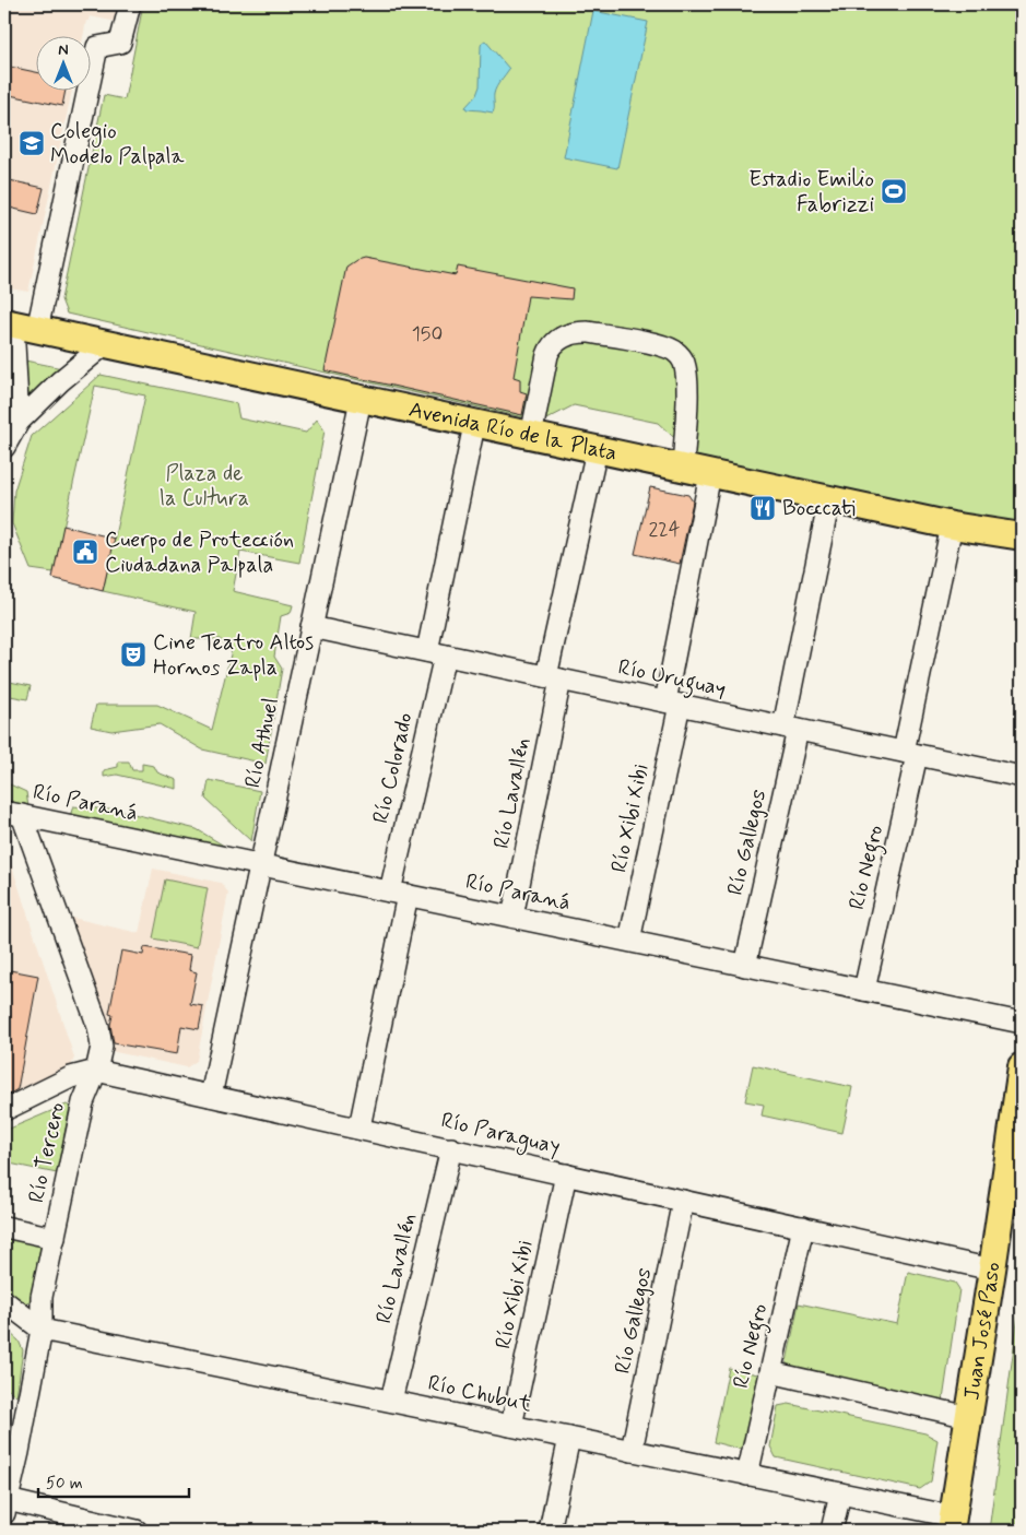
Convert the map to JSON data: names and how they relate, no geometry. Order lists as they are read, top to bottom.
{
  "streets": {
    "main road": ["Avenida Río de la Plata", "Juan José Paso"],
    "street": [
      "Río Uruguay",
      "Río Athuel",
      "Río Colorado",
      "Río Lavallén",
      "Río Paraná",
      "Río Xibi Xibi",
      "Río Gallegos",
      "Río Negro",
      "Río Paraguay",
      "Río Tercero",
      "Río Chubut"
    ]
  },
  "crossings": [
    ["Avenida Río de la Plata", "Río Athuel"],
    ["Avenida Río de la Plata", "Río Colorado"],
    ["Avenida Río de la Plata", "Río Lavallén"],
    ["Avenida Río de la Plata", "Río Xibi Xibi"],
    ["Avenida Río de la Plata", "Río Gallegos"],
    ["Avenida Río de la Plata", "Río Negro"],
    ["Río Uruguay", "Río Athuel"],
    ["Río Uruguay", "Río Colorado"],
    ["Río Uruguay", "Río Lavallén"],
    ["Río Uruguay", "Río Xibi Xibi"],
    ["Río Uruguay", "Río Gallegos"],
    ["Río Uruguay", "Río Negro"],
    ["Río Athuel", "Río Paraná"],
    ["Río Athuel", "Río Paraguay"],
    ["Río Colorado", "Río Paraná"],
    ["Río Colorado", "Río Paraguay"],
    ["Río Lavallén", "Río Paraná"],
    ["Río Lavallén", "Río Paraguay"],
    ["Río Lavallén", "Río Chubut"],
    ["Río Paraná", "Río Xibi Xibi"],
    ["Río Paraná", "Río Gallegos"],
    ["Río Paraná", "Río Negro"],
    ["Río Paraná", "Río Tercero"],
    ["Río Xibi Xibi", "Río Paraguay"],
    ["Río Xibi Xibi", "Río Chubut"],
    ["Río Gallegos", "Río Paraguay"],
    ["Río Gallegos", "Río Chubut"],
    ["Río Negro", "Río Paraguay"],
    ["Río Negro", "Río Chubut"],
    ["Río Paraguay", "Río Tercero"],
    ["Río Paraguay", "Juan José Paso"],
    ["Río Tercero", "Río Chubut"],
    ["Juan José Paso", "Río Chubut"]
  ],
  "parks": ["Plaza de la Cultura"],
  "places": {
    "school or university": ["Colegio Modelo Palpala"],
    "sports": ["Estadio Emilio Fabrizzi"],
    "restaurant": ["Bocccati"],
    "public building": ["Cuerpo de Protección Ciudadana Palpala"],
    "theatre": ["Cine Teatro Altos Hornos Zapla"]
  },
  "house_numbers": ["150", "224"],
  "scale_bar": "50 m",
  "north": "top"
}
